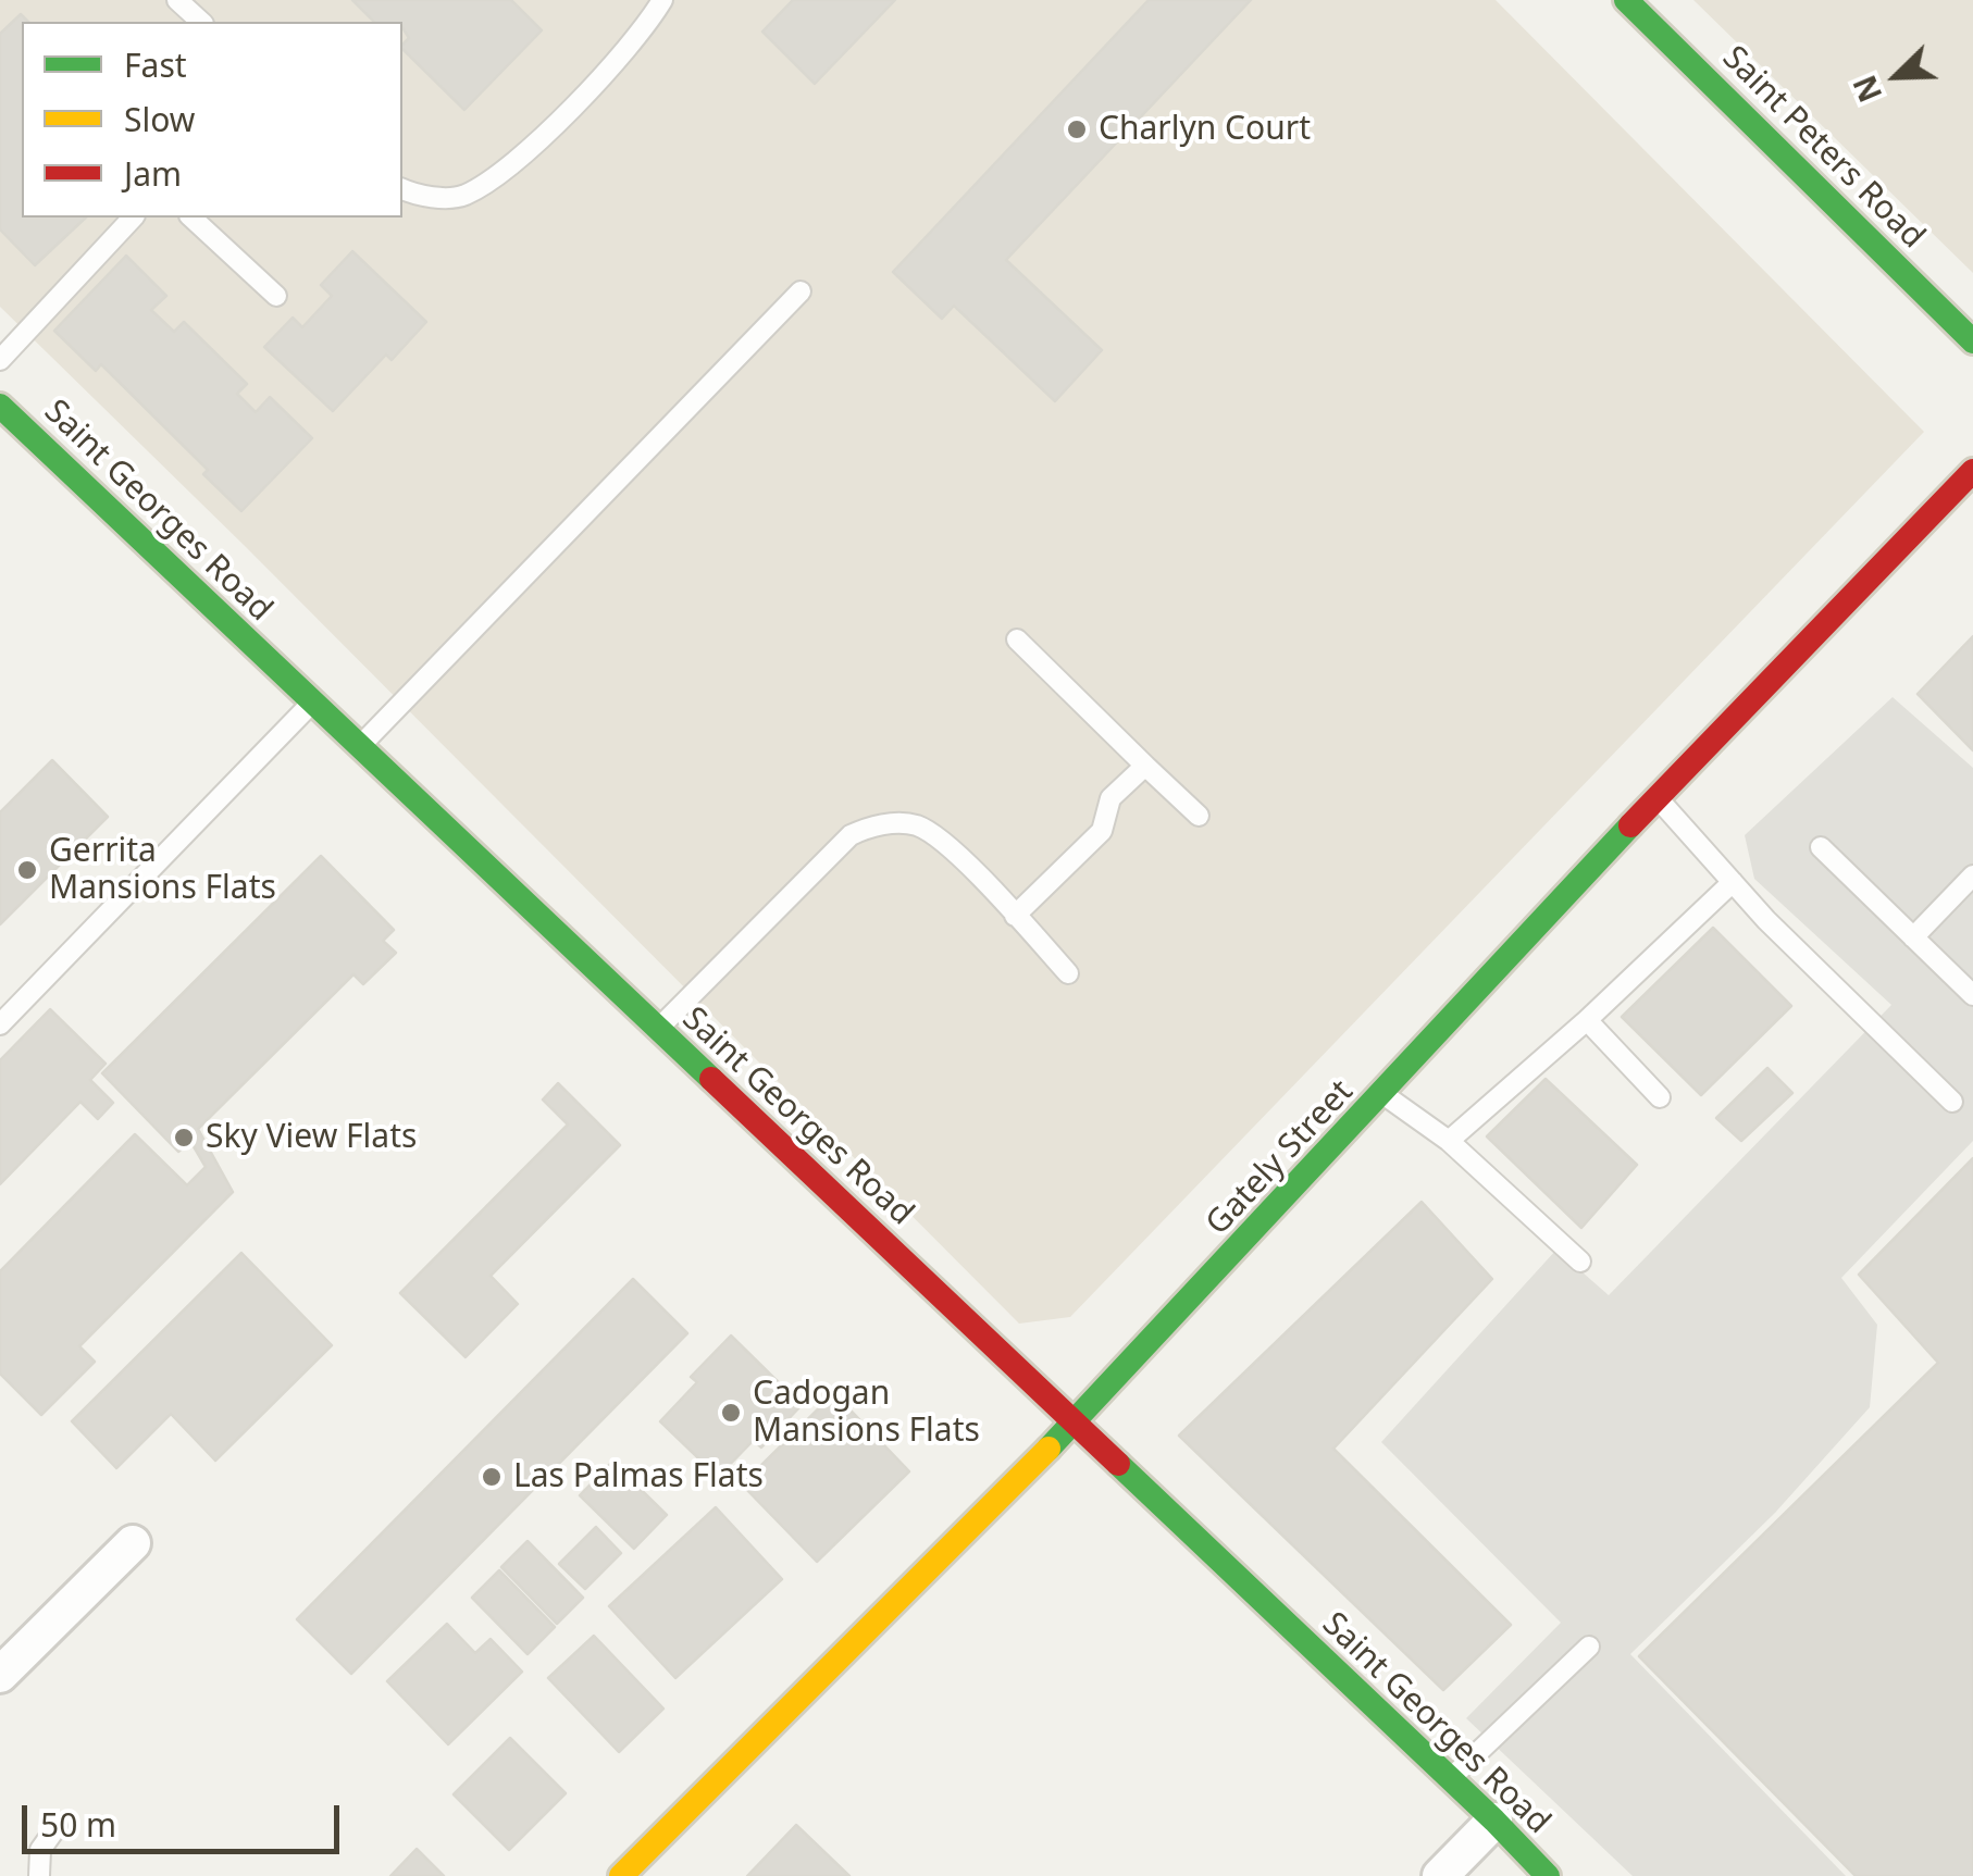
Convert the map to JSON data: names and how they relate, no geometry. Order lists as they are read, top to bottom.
{
  "streets": {
    "street": ["Saint Peters Road", "Saint Georges Road", "Gately Street"]
  },
  "crossings": [
    ["Saint Georges Road", "Gately Street"]
  ],
  "places": [
    "Charlyn Court",
    "Gerrita Mansions Flats",
    "Sky View Flats",
    "Cadogan Mansions Flats",
    "Las Palmas Flats"
  ],
  "legend": ["Fast", "Slow", "Jam"],
  "scale_bar": "50 m",
  "north": "bottom left"
}
